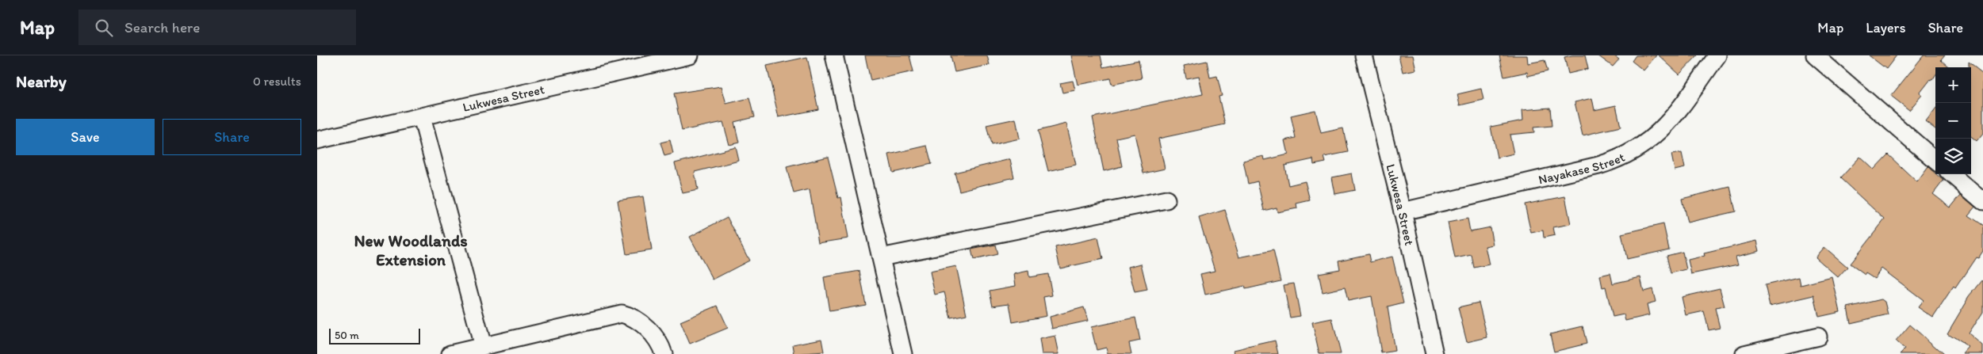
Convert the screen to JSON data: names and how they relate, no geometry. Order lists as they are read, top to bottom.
{
  "streets": {
    "street": ["Lukwesa Street", "Nayakase Street"]
  },
  "crossings": [
    ["Lukwesa Street", "Nayakase Street"]
  ],
  "districts": ["New Woodlands Extension"],
  "scale_bar": "50 m",
  "page": {
    "header": "Map",
    "search": "Search here",
    "nav": ["Map", "Layers", "Share"],
    "heading": ["Nearby", "0 results"],
    "map_buttons": ["+", "−"],
    "buttons": ["Save", "Share"],
    "scale": "50 m"
  }
}
